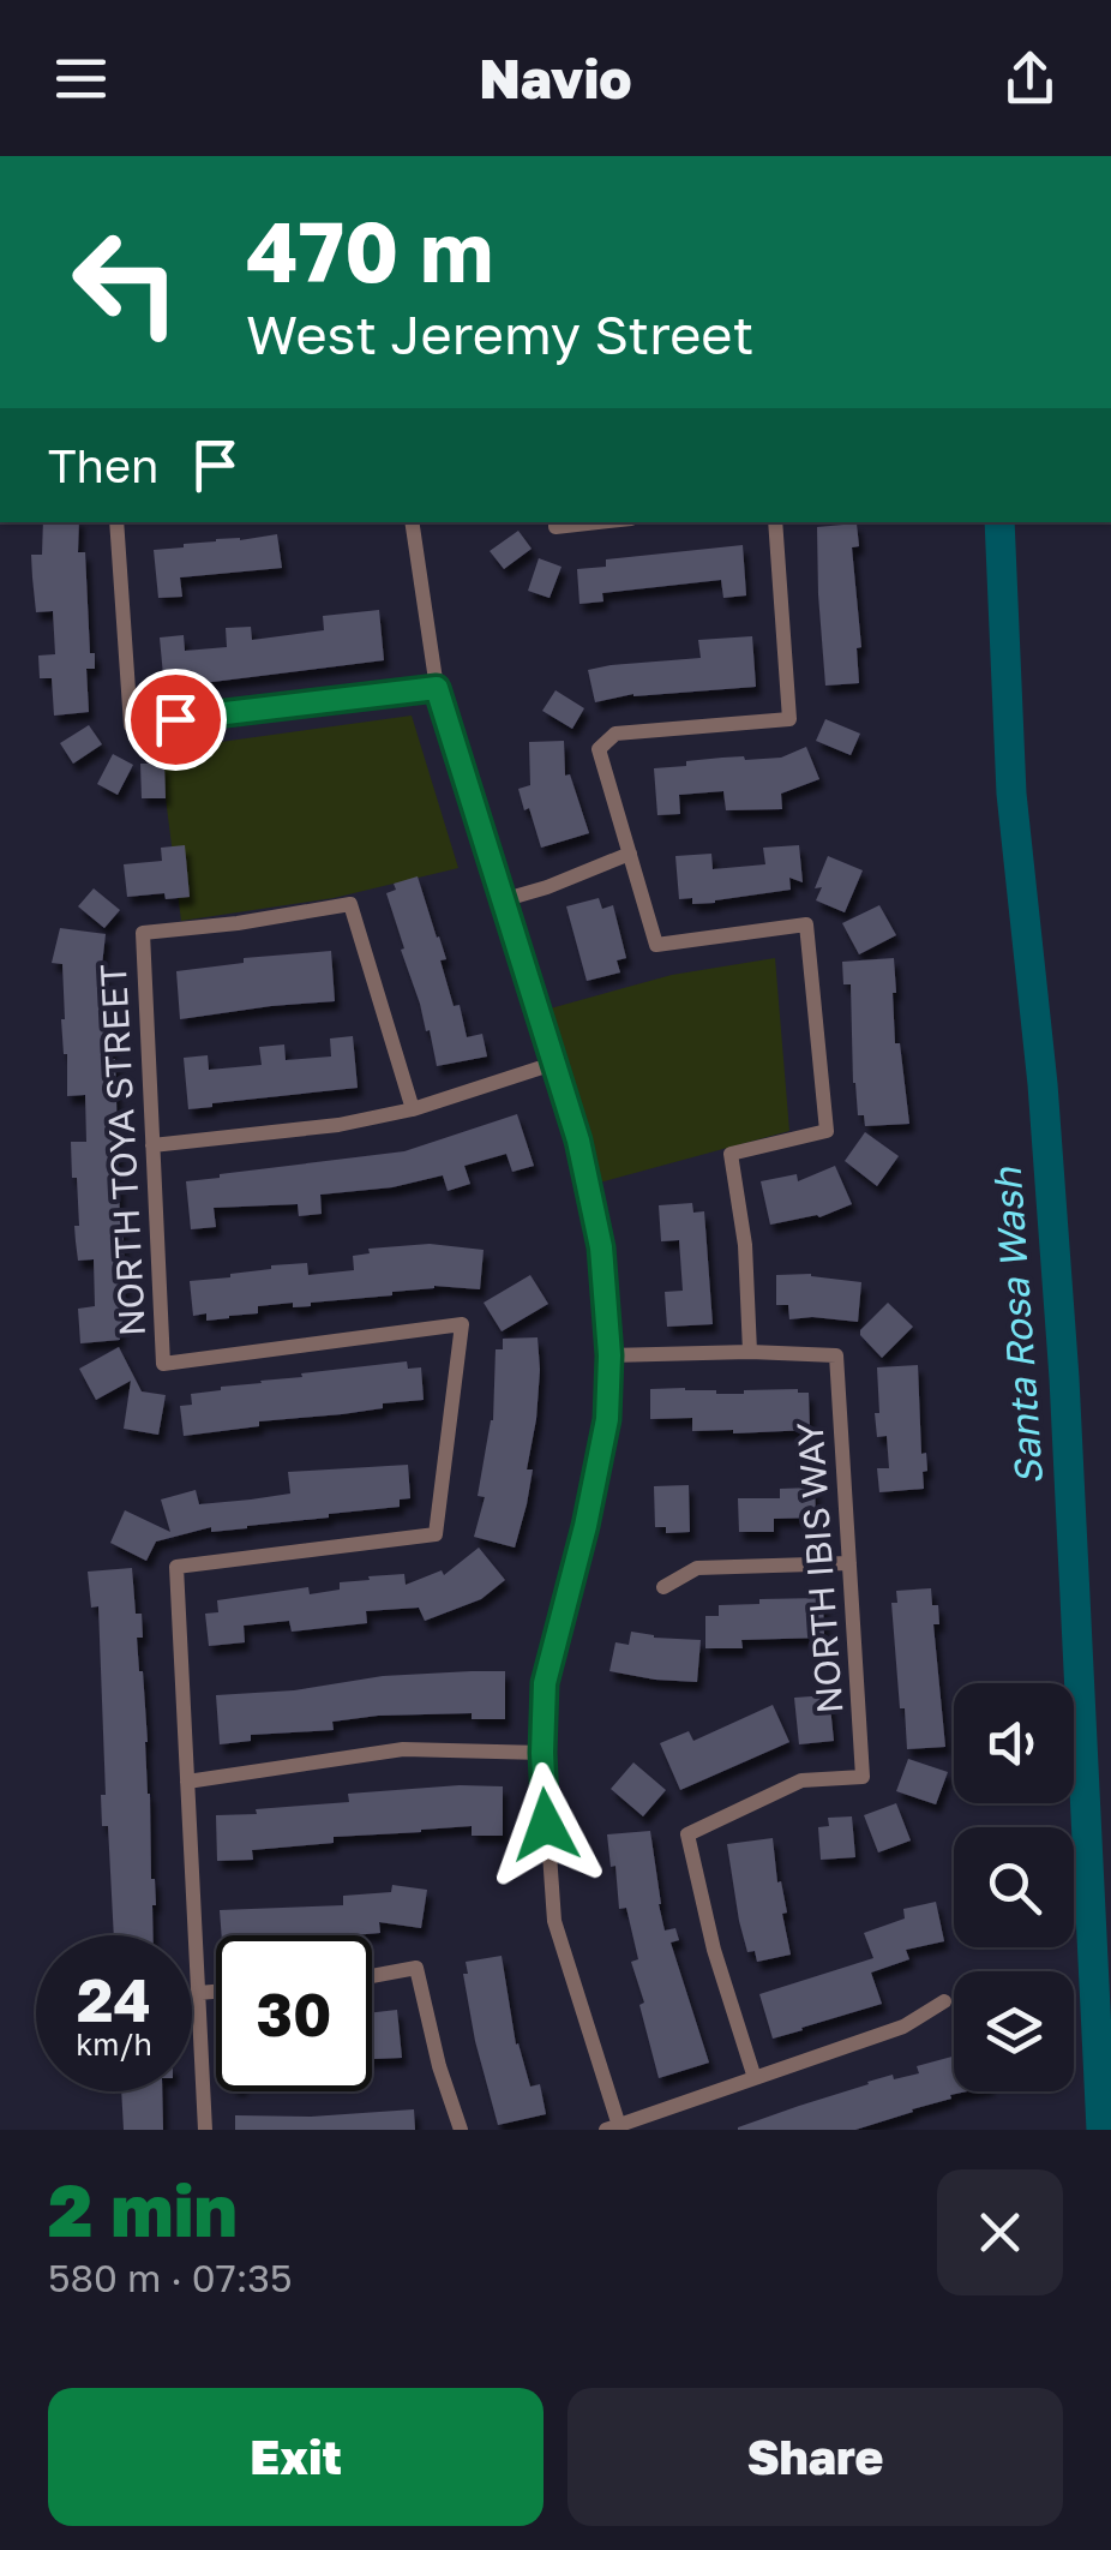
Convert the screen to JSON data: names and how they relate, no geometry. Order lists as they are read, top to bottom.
{
  "streets": {
    "street": ["NORTH TOYA STREET", "NORTH IBIS WAY"]
  },
  "water": ["Santa Rosa Wash"],
  "page": {
    "header": "Navio",
    "turn": ["470 m", "West Jeremy Street"],
    "then": "Then",
    "speed": "24 km/h",
    "limit": "30",
    "heading": ["2 min", "580 m · 07:35"],
    "buttons": ["Exit", "Share"]
  }
}
